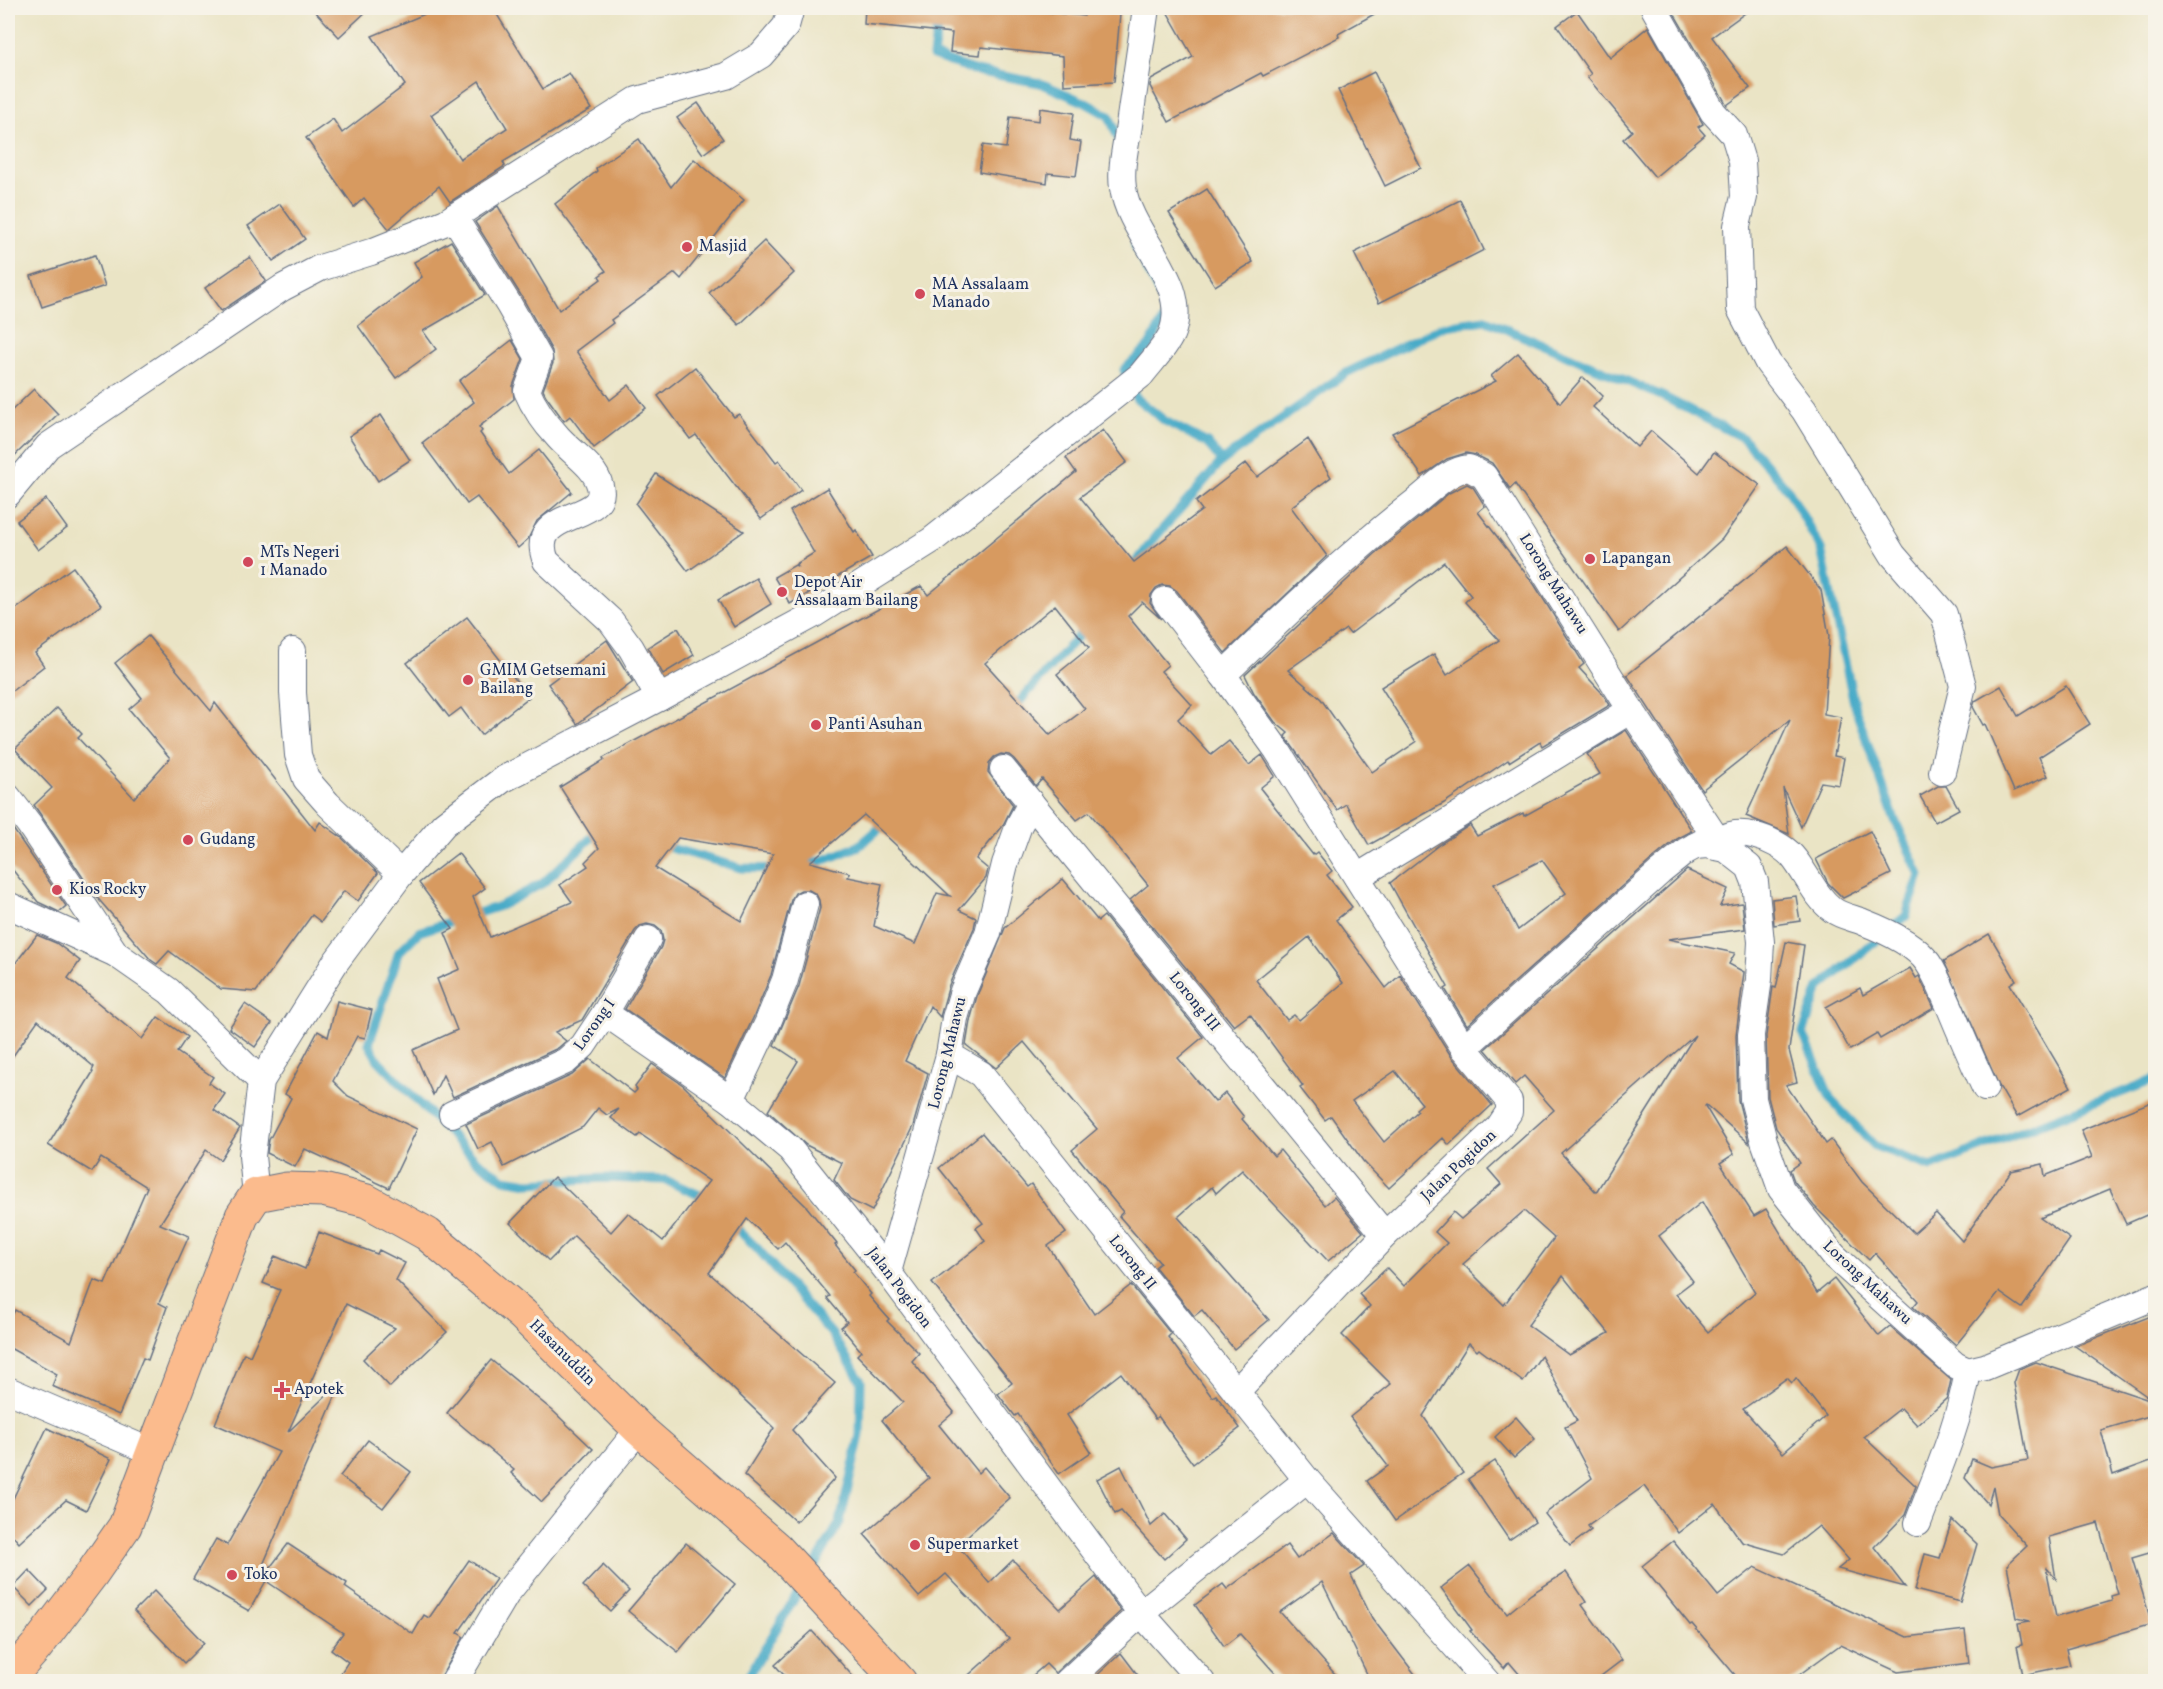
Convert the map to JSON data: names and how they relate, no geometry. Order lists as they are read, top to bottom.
{
  "streets": {
    "highway": ["Hasanuddin"],
    "street": [
      "Lorong Mahawu",
      "Lorong III",
      "Lorong I",
      "Jalan Pogidon",
      "Lorong II"
    ]
  },
  "crossings": [
    ["Lorong Mahawu", "Lorong III"],
    ["Lorong Mahawu", "Jalan Pogidon"],
    ["Lorong Mahawu", "Lorong II"],
    ["Lorong III", "Jalan Pogidon"],
    ["Lorong I", "Jalan Pogidon"],
    ["Jalan Pogidon", "Lorong II"]
  ],
  "places": {
    "other": [
      "Masjid",
      "MA Assalaam Manado",
      "Lapangan",
      "MTs Negeri 1 Manado",
      "Depot Air Assalaam Bailang",
      "GMIM Getsemani Bailang",
      "Panti Asuhan",
      "Gudang",
      "Kios Rocky",
      "Supermarket",
      "Toko"
    ],
    "health": ["Apotek"]
  }
}
